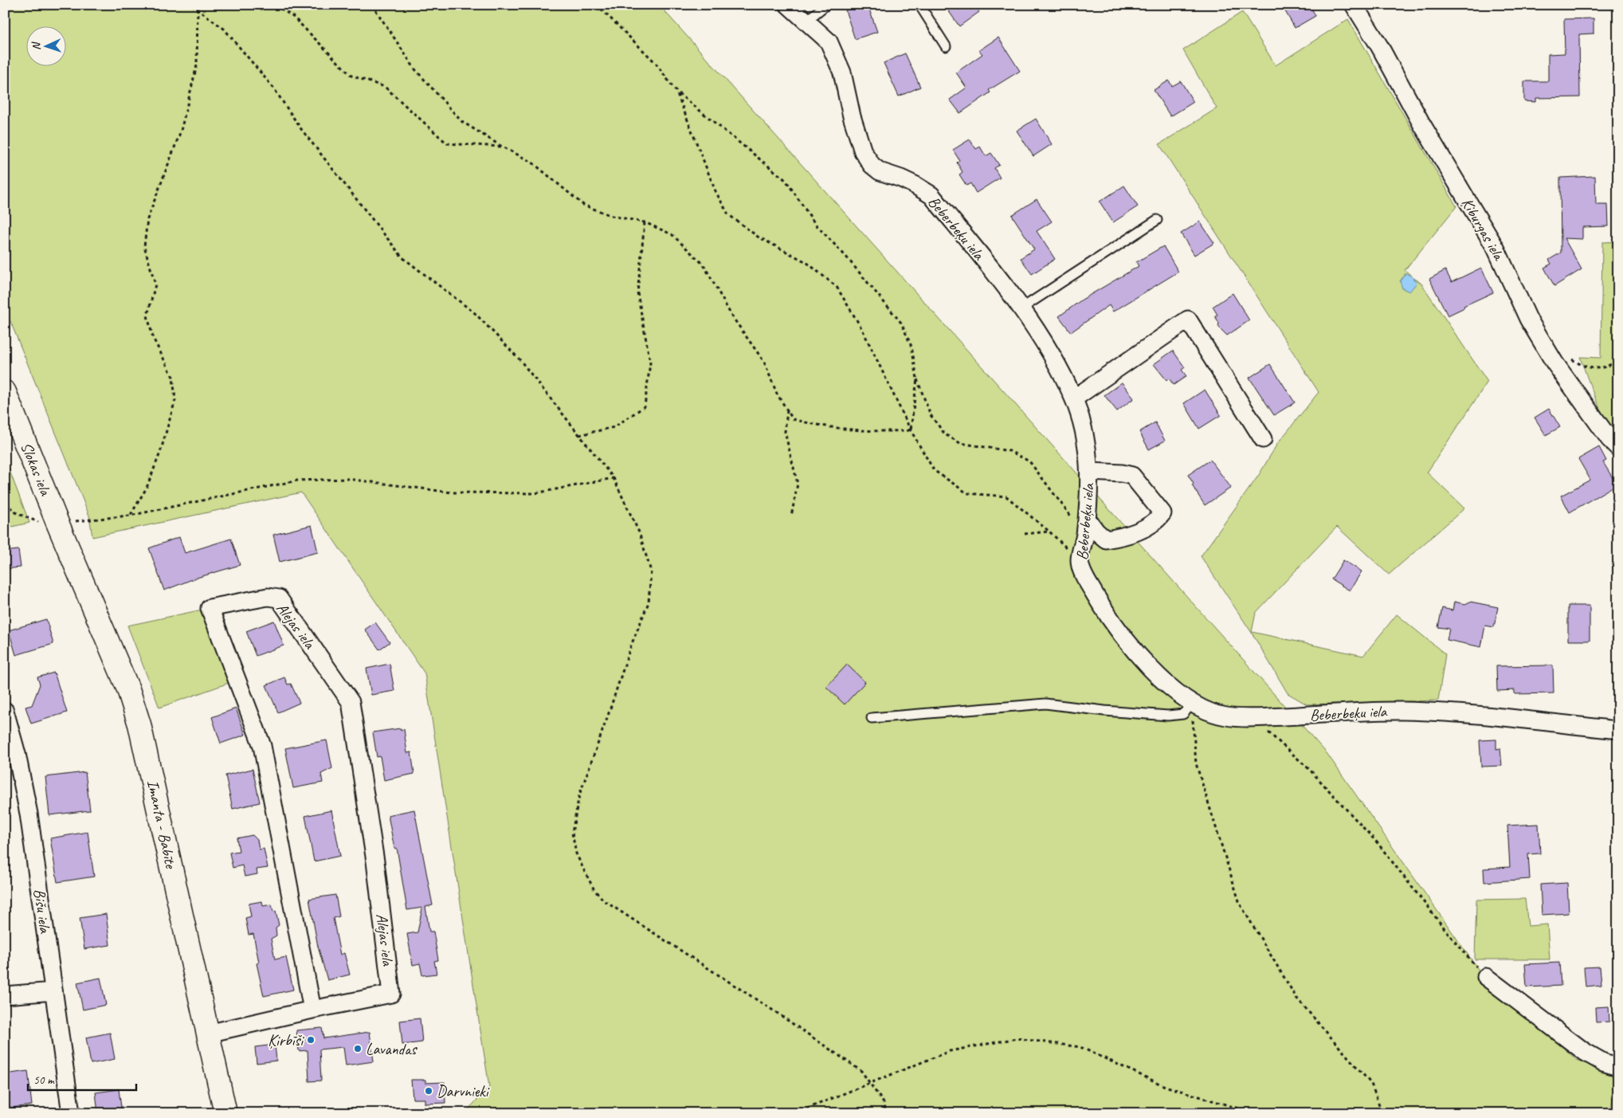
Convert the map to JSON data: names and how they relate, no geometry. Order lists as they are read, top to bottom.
{
  "streets": {
    "main road": ["Slokas iela", "Imanta - Babīte"],
    "street": [
      "Beberbeķu iela",
      "Ķiburgas iela",
      "Alejas iela",
      "Bišu iela"
    ]
  },
  "crossings": [
    ["Slokas iela", "Imanta - Babīte"]
  ],
  "places": ["Ķirbīši", "Lavandas", "Darvnieki"],
  "scale_bar": "50 m",
  "north": "left"
}
